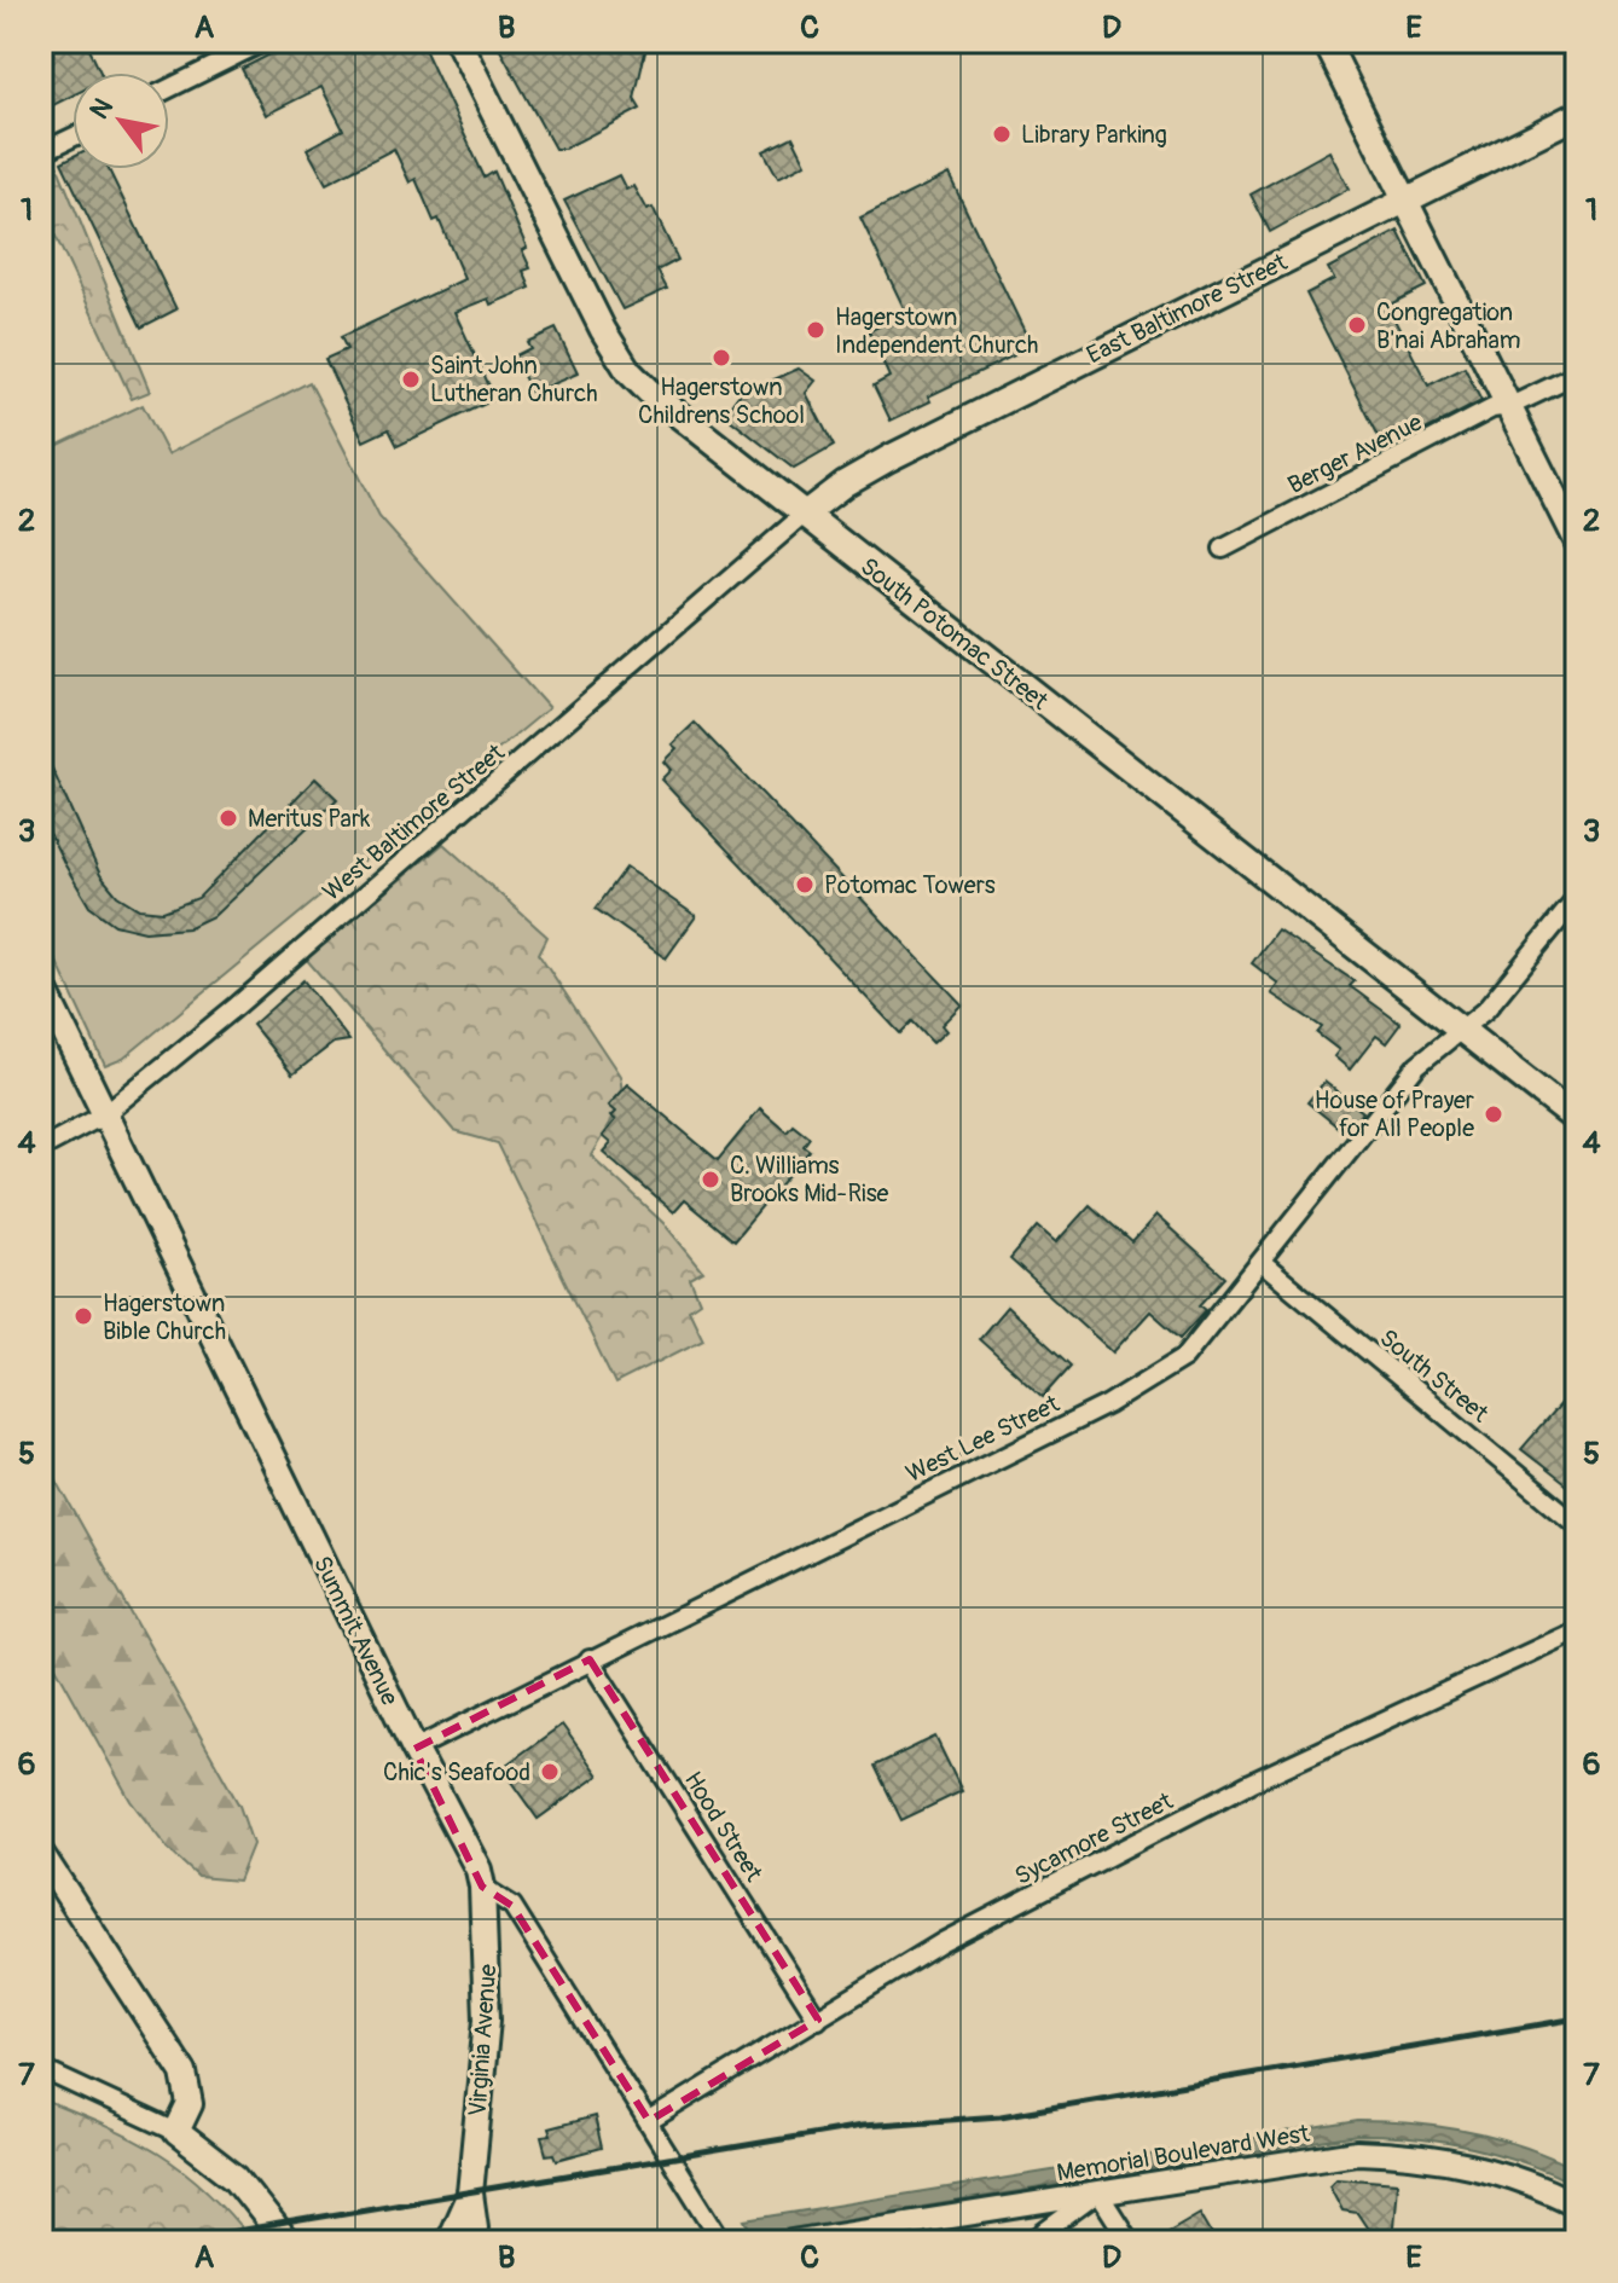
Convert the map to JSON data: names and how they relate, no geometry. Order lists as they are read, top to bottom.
{
  "streets": {
    "main road": [
      "East Baltimore Street",
      "South Potomac Street",
      "Summit Avenue",
      "Virginia Avenue"
    ],
    "street": [
      "Berger Avenue",
      "West Baltimore Street",
      "South Street",
      "West Lee Street",
      "Hood Street",
      "Sycamore Street",
      "Memorial Boulevard West"
    ]
  },
  "crossings": [
    ["East Baltimore Street", "South Potomac Street"],
    ["East Baltimore Street", "West Baltimore Street"],
    ["South Potomac Street", "West Baltimore Street"],
    ["South Potomac Street", "West Lee Street"],
    ["West Baltimore Street", "Summit Avenue"],
    ["South Street", "West Lee Street"],
    ["West Lee Street", "Summit Avenue"],
    ["West Lee Street", "Hood Street"],
    ["Summit Avenue", "Sycamore Street"],
    ["Summit Avenue", "Virginia Avenue"],
    ["Hood Street", "Sycamore Street"]
  ],
  "places": [
    "Library Parking",
    "Congregation B'nai Abraham",
    "Hagerstown Independent Church",
    "Hagerstown Childrens School",
    "Saint John Lutheran Church",
    "Meritus Park",
    "Potomac Towers",
    "House of Prayer for All People",
    "C. Williams Brooks Mid‐Rise",
    "Hagerstown Bible Church",
    "Chic's Seafood"
  ],
  "north": "top left",
  "grid": {
    "columns": [
      "A",
      "B",
      "C",
      "D",
      "E"
    ],
    "rows": [
      "1",
      "2",
      "3",
      "4",
      "5",
      "6",
      "7"
    ]
  }
}
